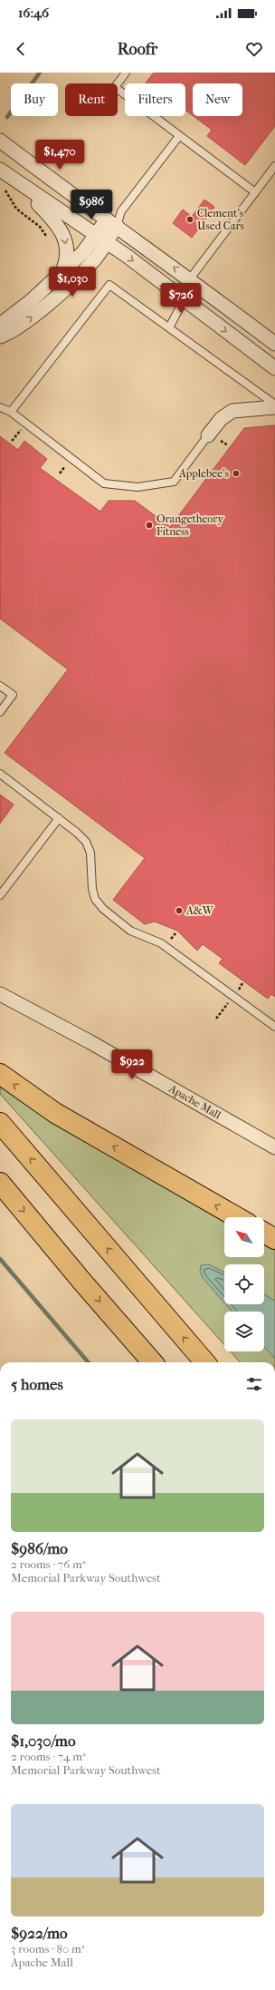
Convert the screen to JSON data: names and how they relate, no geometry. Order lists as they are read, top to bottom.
{
  "streets": {
    "street": ["Apache Mall"]
  },
  "places": [
    "Clement's Used Cars",
    "Applebee's",
    "Orangetheory Fitness",
    "A&W"
  ],
  "north": "top left",
  "page": {
    "status": "16:46",
    "header": "Roofr",
    "chip": [
      "Buy",
      "Rent",
      "Filters",
      "New"
    ],
    "price": [
      "$1,470",
      "$986",
      "$1,030",
      "$726",
      "$922"
    ],
    "heading": "5 homes",
    "list": [
      {
        "name": "$986/mo",
        "note": "2 rooms · 76 m² · Memorial Parkway Southwest"
      },
      {
        "name": "$1,030/mo",
        "note": "2 rooms · 74 m² · Memorial Parkway Southwest"
      },
      {
        "name": "$922/mo",
        "note": "3 rooms · 80 m² · Apache Mall"
      }
    ]
  }
}
